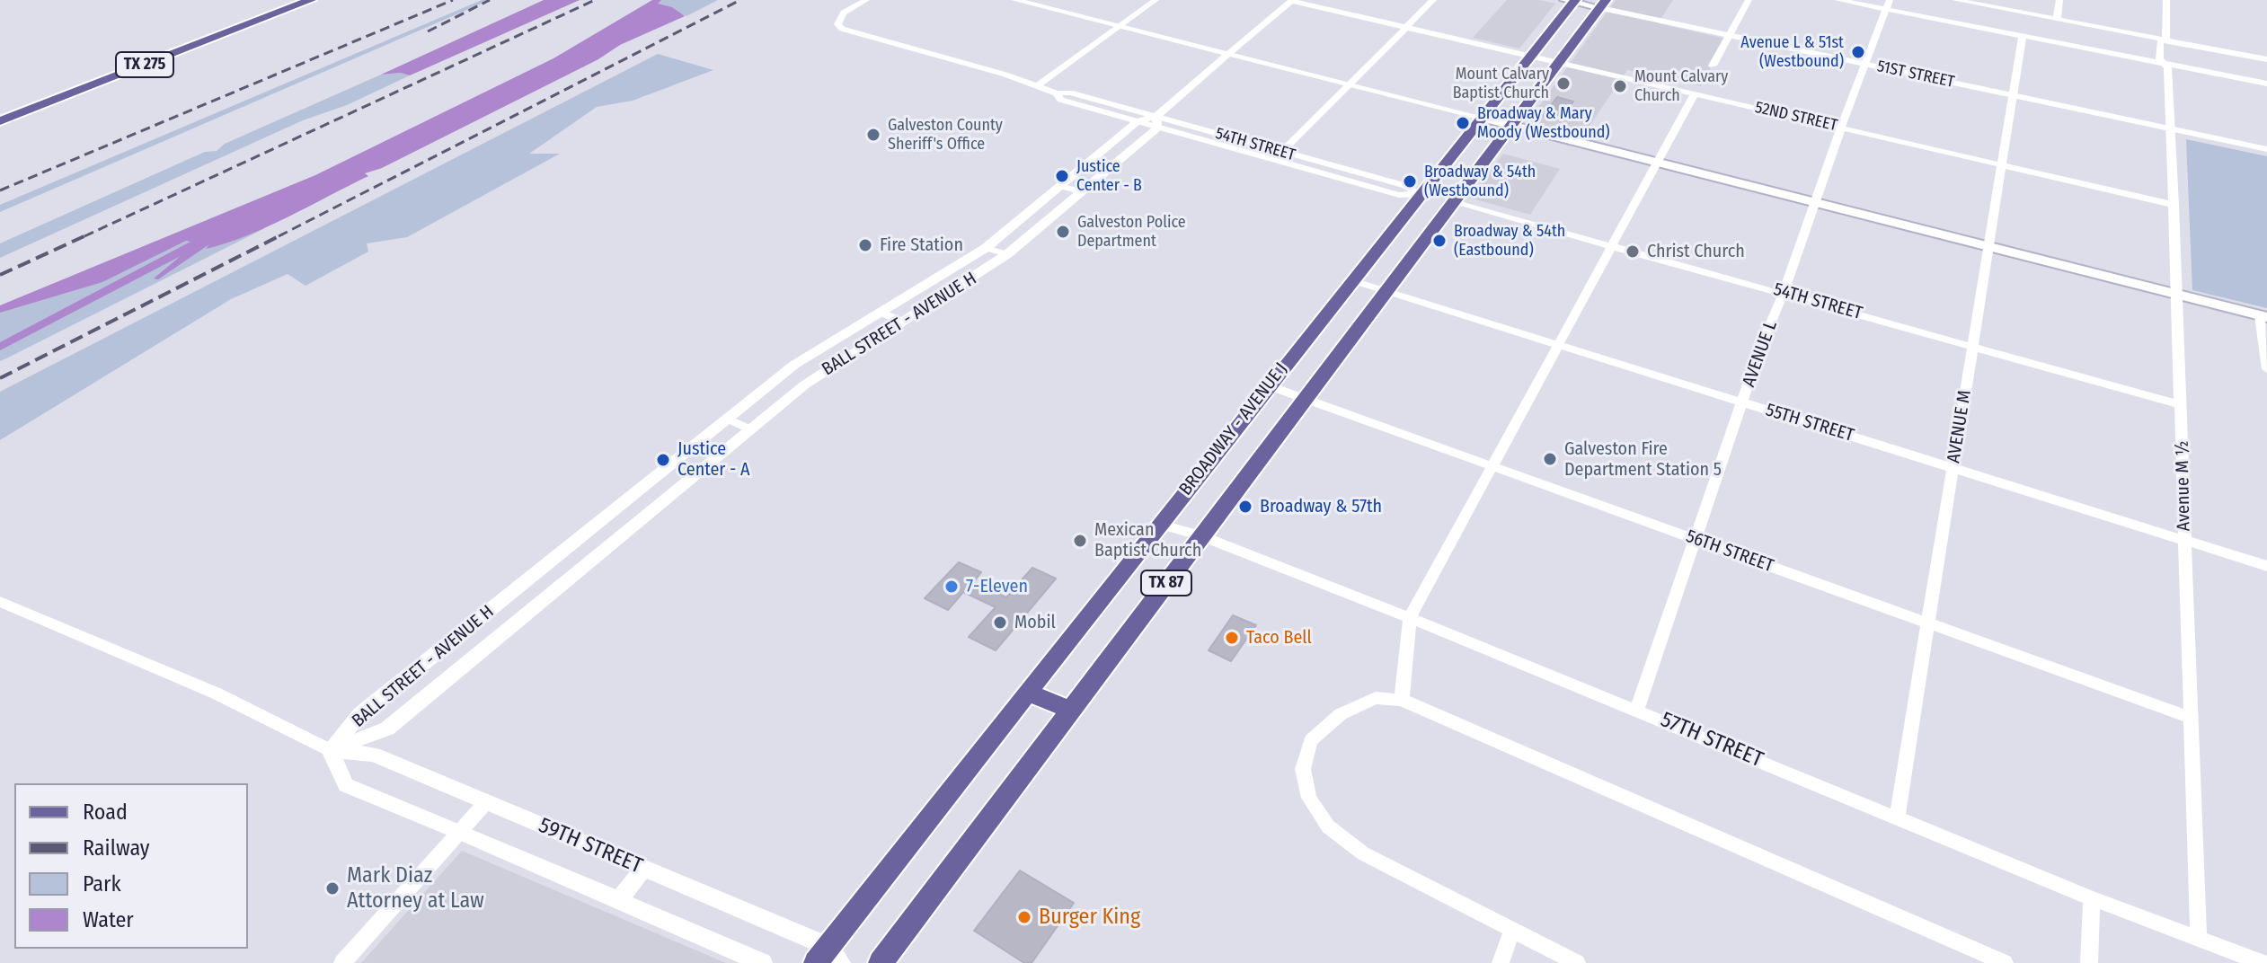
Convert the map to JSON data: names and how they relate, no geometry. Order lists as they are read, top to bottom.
{
  "streets": {
    "main road": [
      "TX 275",
      "51ST STREET",
      "BROADWAY - AVENUE J",
      "TX 87"
    ],
    "street": [
      "52ND STREET",
      "54TH STREET",
      "BALL STREET - AVENUE H",
      "AVENUE L",
      "55TH STREET",
      "AVENUE M",
      "Avenue M ½",
      "56TH STREET",
      "57TH STREET",
      "59TH STREET"
    ]
  },
  "crossings": [
    ["51ST STREET", "AVENUE L"],
    ["51ST STREET", "AVENUE M"],
    ["51ST STREET", "BROADWAY - AVENUE J"],
    ["51ST STREET", "Avenue M ½"],
    ["52ND STREET", "BALL STREET - AVENUE H"],
    ["52ND STREET", "AVENUE L"],
    ["52ND STREET", "AVENUE M"],
    ["52ND STREET", "BROADWAY - AVENUE J"],
    ["52ND STREET", "Avenue M ½"],
    ["54TH STREET", "BALL STREET - AVENUE H"],
    ["54TH STREET", "AVENUE L"],
    ["54TH STREET", "AVENUE M"],
    ["54TH STREET", "BROADWAY - AVENUE J"],
    ["54TH STREET", "Avenue M ½"],
    ["BALL STREET - AVENUE H", "59TH STREET"],
    ["AVENUE L", "55TH STREET"],
    ["AVENUE L", "56TH STREET"],
    ["AVENUE L", "57TH STREET"],
    ["55TH STREET", "AVENUE M"],
    ["55TH STREET", "BROADWAY - AVENUE J"],
    ["55TH STREET", "Avenue M ½"],
    ["AVENUE M", "56TH STREET"],
    ["AVENUE M", "57TH STREET"],
    ["BROADWAY - AVENUE J", "56TH STREET"],
    ["BROADWAY - AVENUE J", "57TH STREET"],
    ["BROADWAY - AVENUE J", "59TH STREET"],
    ["Avenue M ½", "56TH STREET"],
    ["Avenue M ½", "57TH STREET"]
  ],
  "places": [
    "Avenue L & 51st (Westbound)",
    "Mount Calvary Baptist Church",
    "Mount Calvary Church",
    "Broadway & Mary Moody (Westbound)",
    "Galveston County Sheriff's Office",
    "Justice Center - B",
    "Broadway & 54th (Westbound)",
    "Galveston Police Department",
    "Broadway & 54th (Eastbound)",
    "Fire Station",
    "Christ Church",
    "Galveston Fire Department Station 5",
    "Justice Center - A",
    "Broadway & 57th",
    "Mexican Baptist Church",
    "7-Eleven",
    "Mobil",
    "Taco Bell",
    "Mark Diaz Attorney at Law",
    "Burger King"
  ],
  "legend": [
    "Road",
    "Railway",
    "Park",
    "Water"
  ]
}
